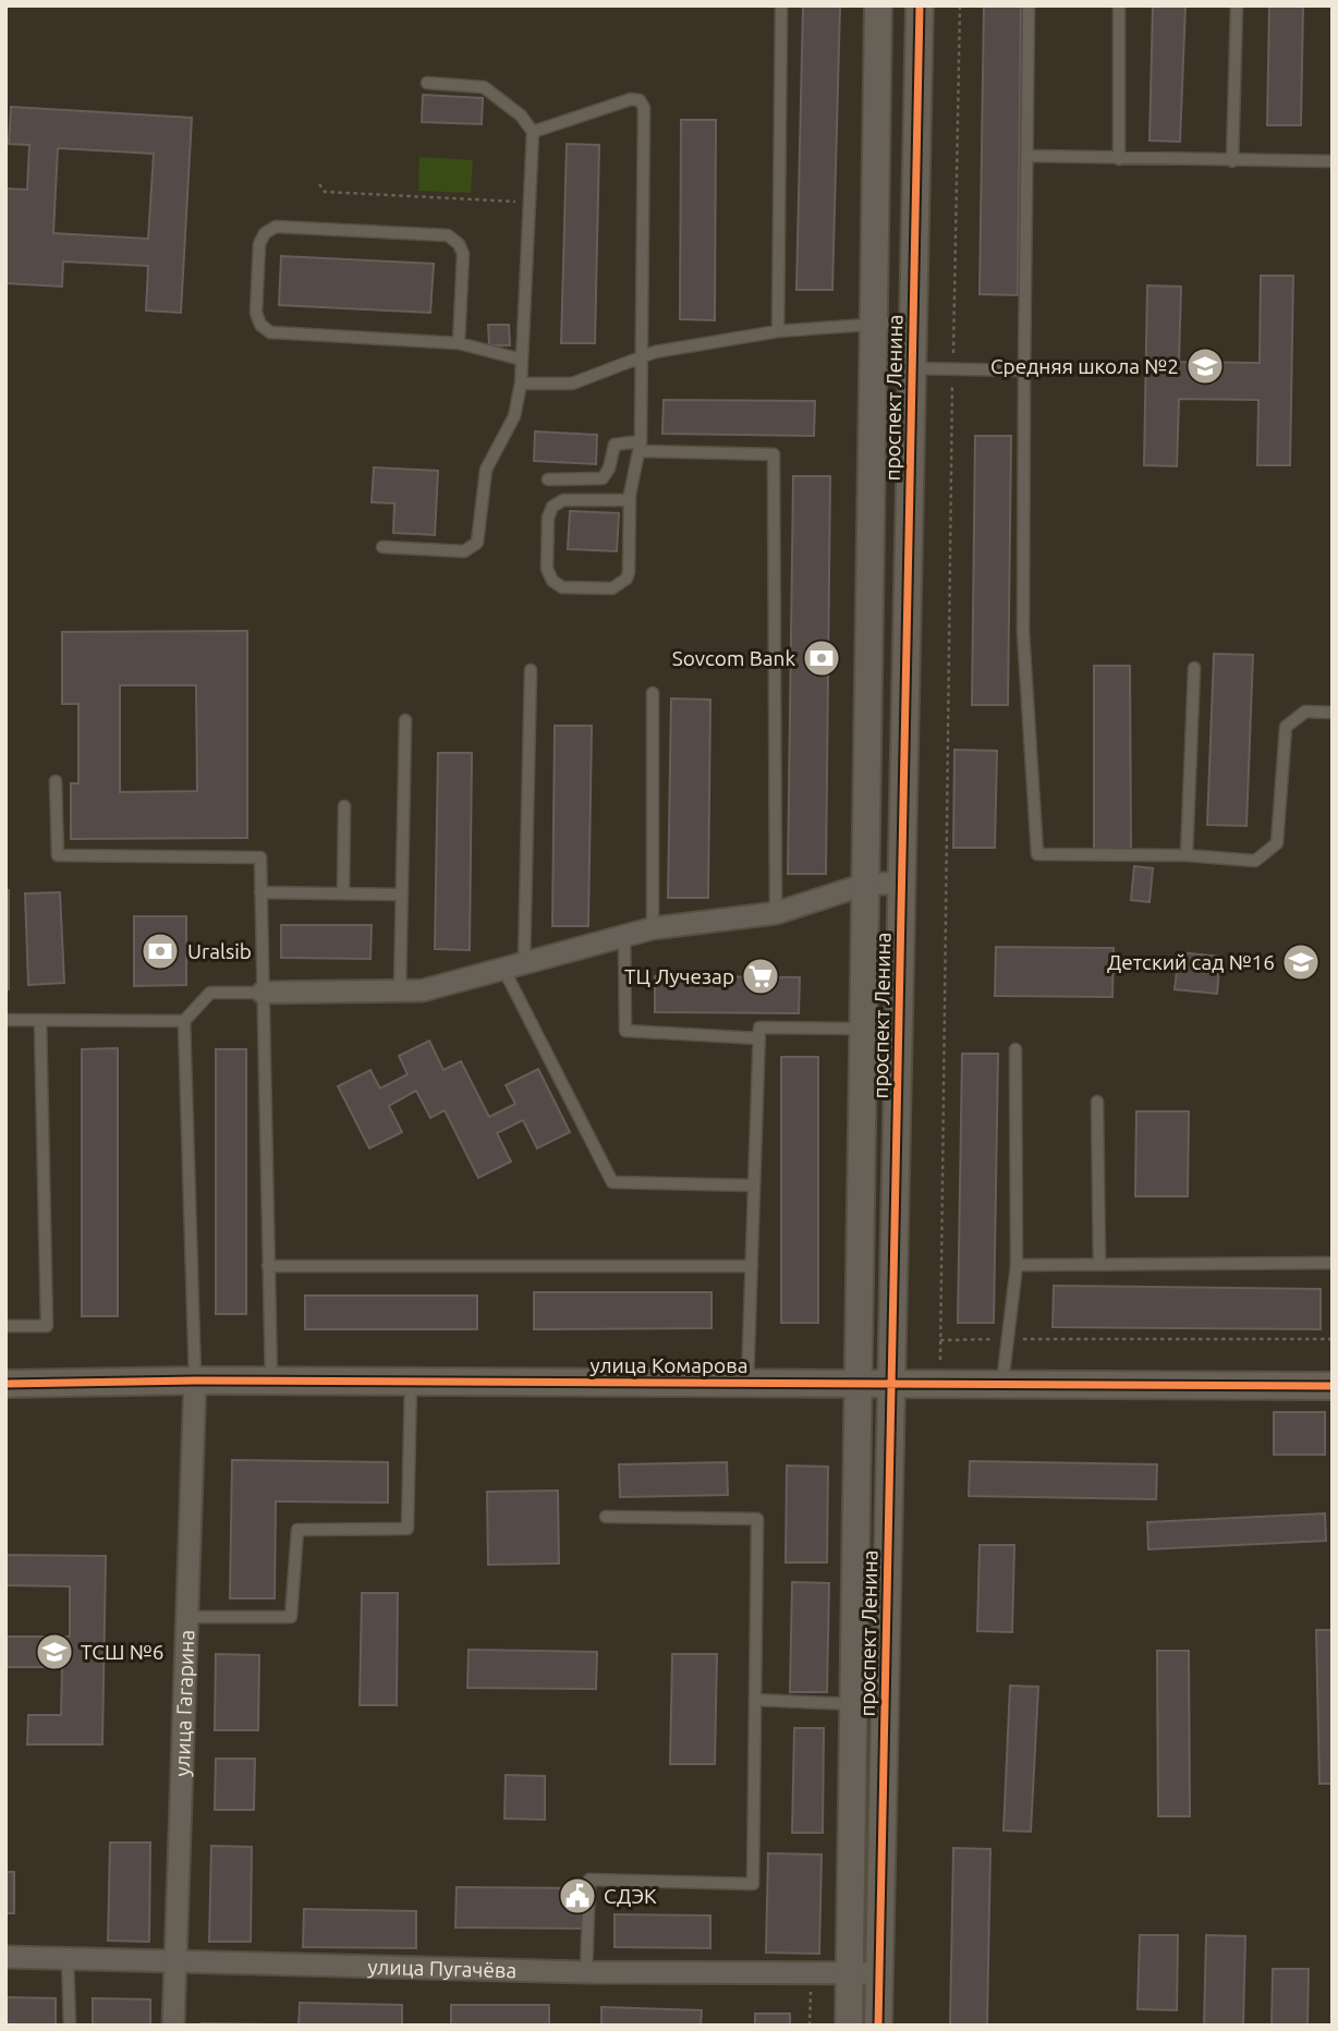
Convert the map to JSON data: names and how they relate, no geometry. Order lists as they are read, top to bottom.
{
  "streets": {
    "street": [
      "проспект Ленина",
      "улица Комарова",
      "улица Гагарина",
      "улица Пугачёва"
    ]
  },
  "crossings": [
    ["проспект Ленина", "улица Комарова"],
    ["проспект Ленина", "улица Пугачёва"],
    ["улица Комарова", "улица Гагарина"],
    ["улица Гагарина", "улица Пугачёва"]
  ],
  "places": {
    "school or university": ["Средняя школа №2", "Детский сад №16", "ТСШ №6"],
    "bank": ["Sovcom Bank", "Uralsib"],
    "supermarket": ["ТЦ Лучезар"],
    "public building": ["СДЭК"]
  }
}
